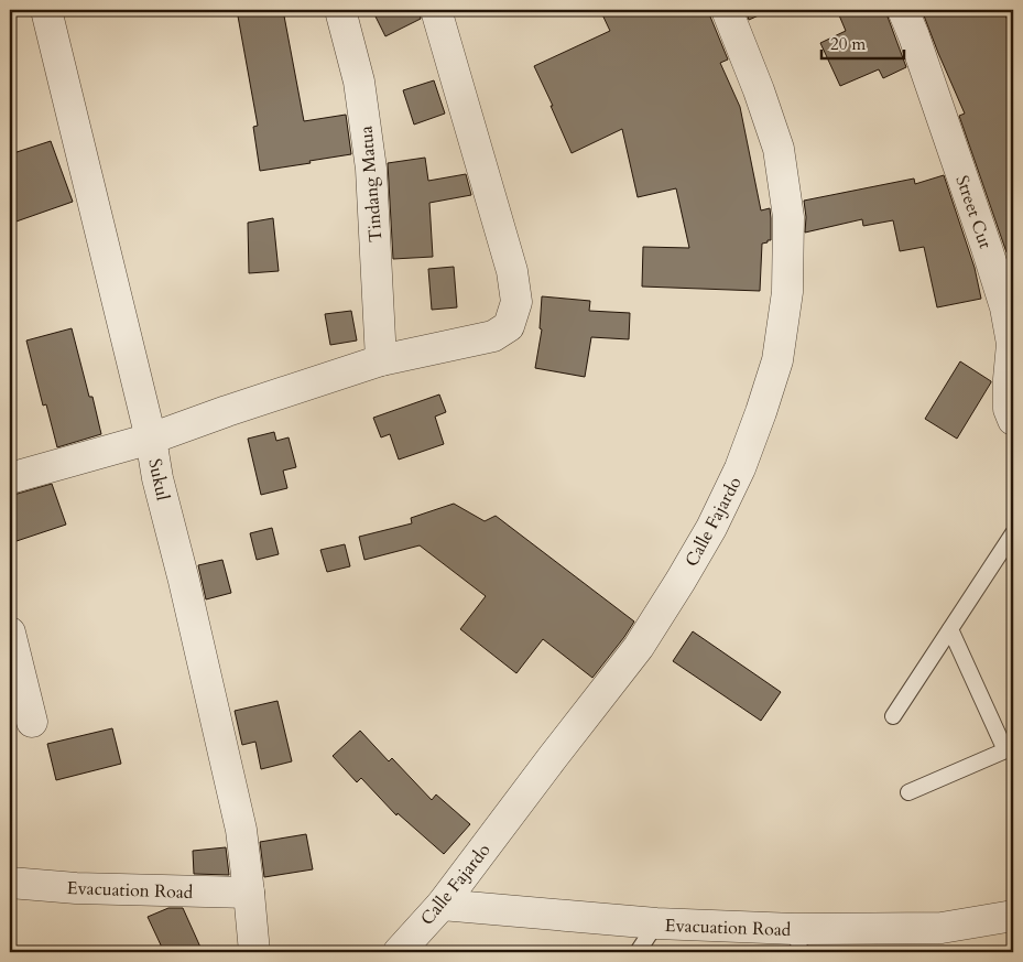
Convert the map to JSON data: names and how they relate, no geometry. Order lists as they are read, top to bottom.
{
  "streets": {
    "street": [
      "Tindang Matua",
      "Street Cut",
      "Sukul",
      "Calle Fajardo",
      "Evacuation Road"
    ]
  },
  "crossings": [
    ["Sukul", "Evacuation Road"],
    ["Calle Fajardo", "Evacuation Road"]
  ],
  "scale_bar": "20 m"
}
